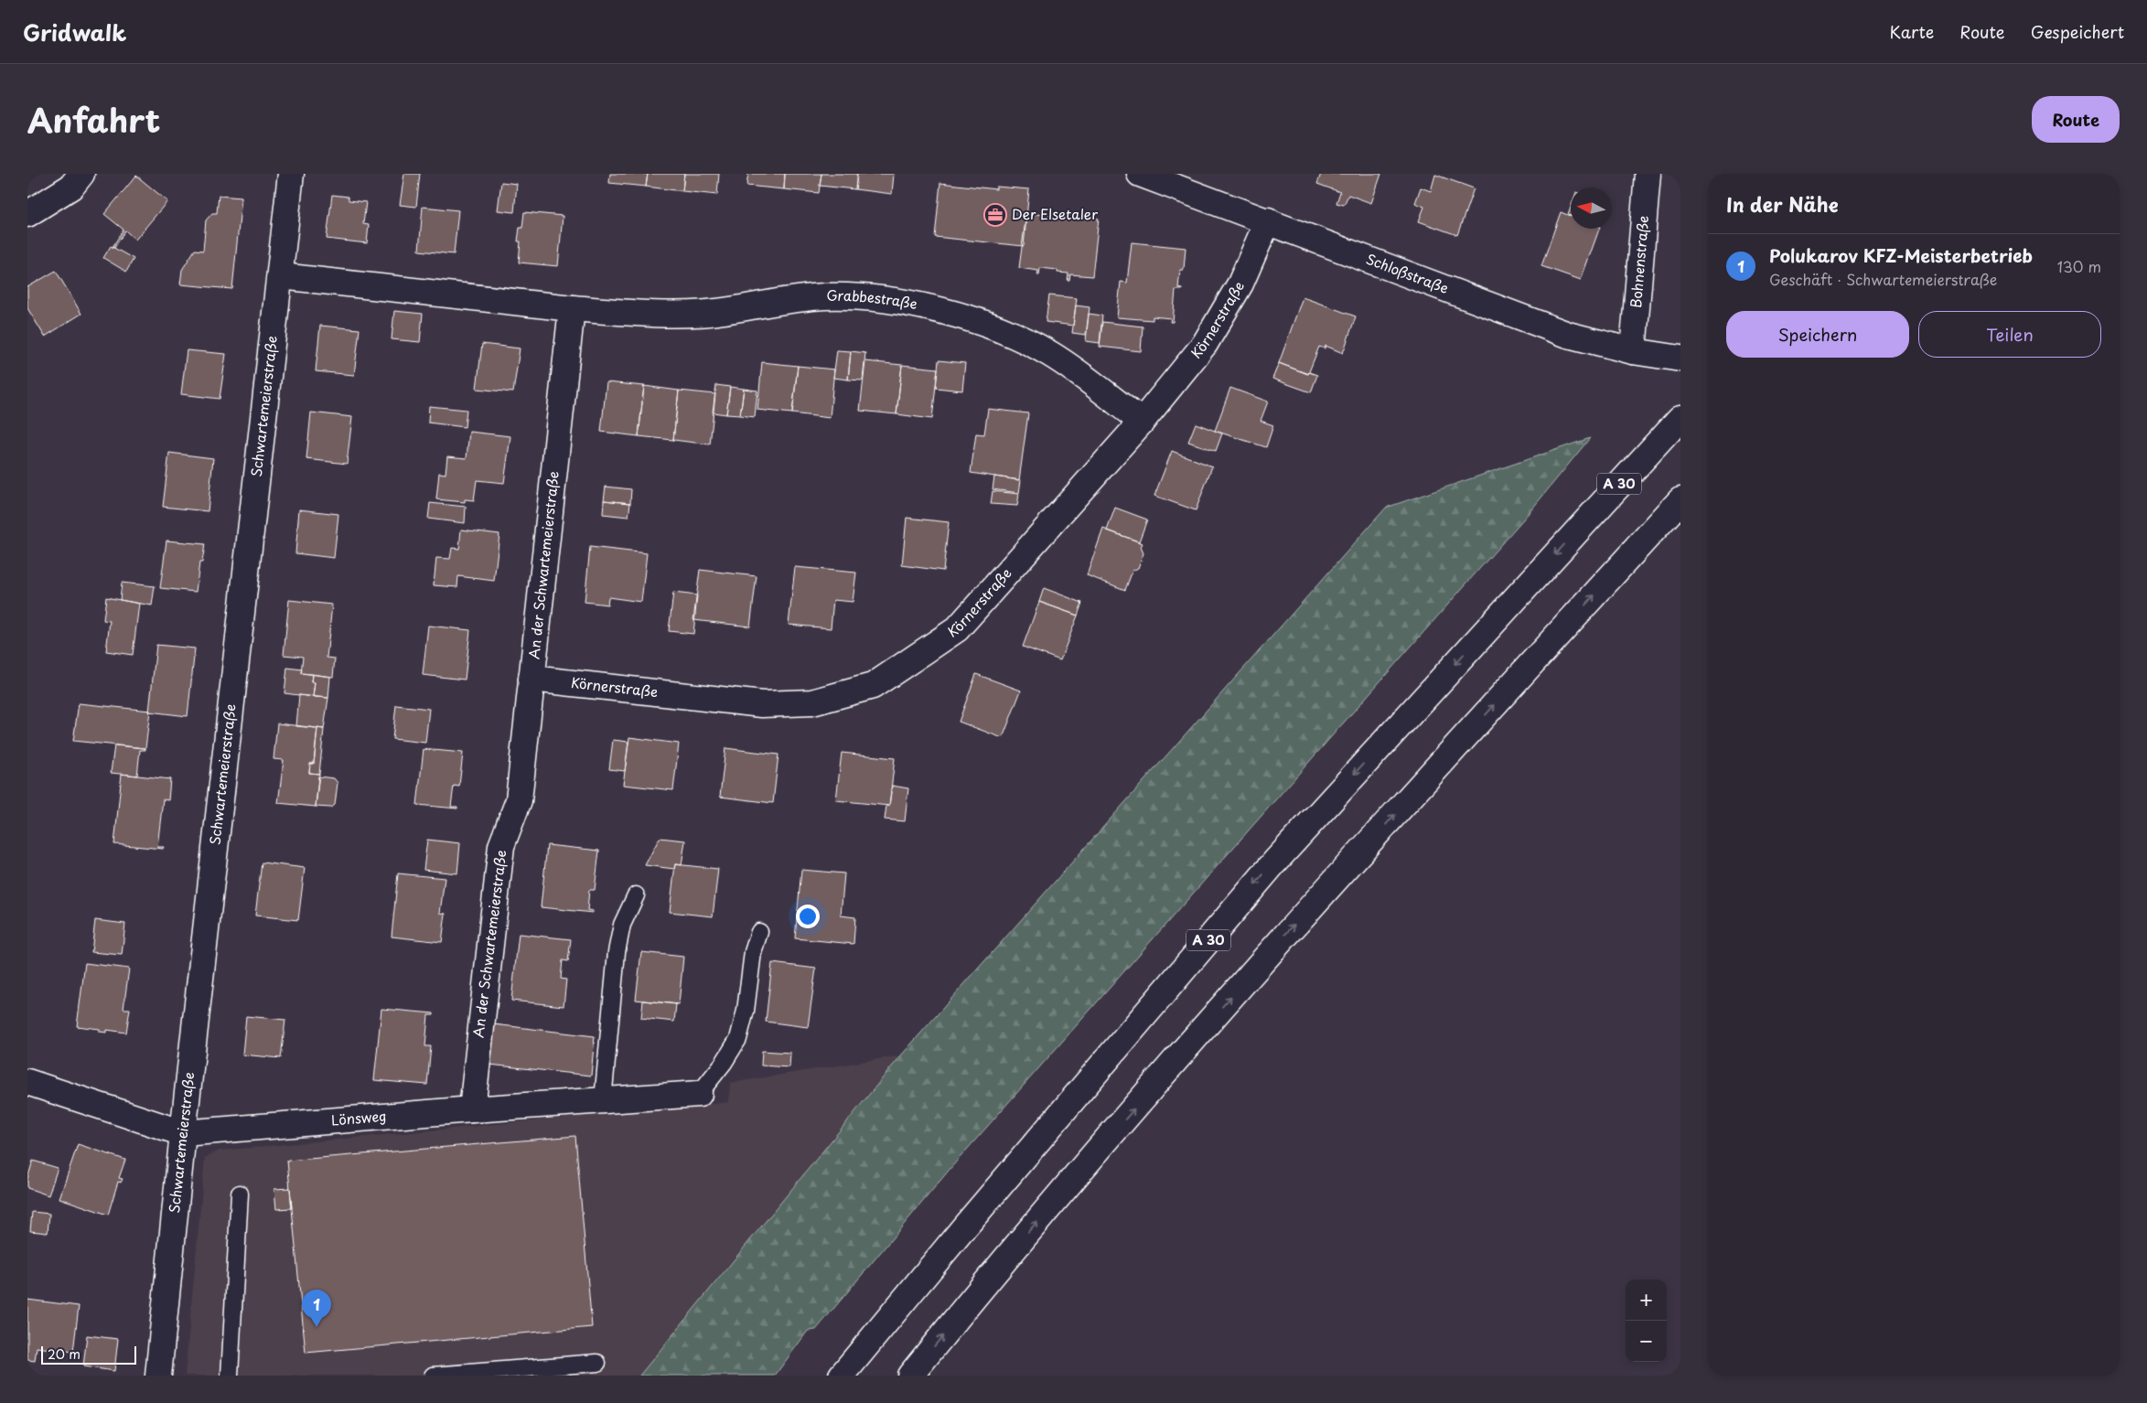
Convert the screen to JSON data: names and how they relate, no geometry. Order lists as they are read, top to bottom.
{
  "streets": {
    "main road": [
      "Bohnenstraße",
      "Schloßstraße",
      "Grabbestraße",
      "Körnerstraße",
      "Schwartemeierstraße",
      "A 30",
      "An der Schwartemeierstraße",
      "Lönsweg"
    ]
  },
  "crossings": [
    ["Bohnenstraße", "Schloßstraße"],
    ["Schloßstraße", "Körnerstraße"],
    ["Grabbestraße", "Körnerstraße"],
    ["Grabbestraße", "An der Schwartemeierstraße"],
    ["Körnerstraße", "An der Schwartemeierstraße"],
    ["Schwartemeierstraße", "Lönsweg"],
    ["An der Schwartemeierstraße", "Lönsweg"]
  ],
  "places": {
    "office": ["Der Elsetaler"]
  },
  "scale_bar": "20 m",
  "north": "left",
  "page": {
    "header": "Gridwalk",
    "nav": ["Karte", "Route", "Gespeichert"],
    "title": "Anfahrt",
    "buttons": [
      "Route",
      ["Speichern", "Teilen"]
    ],
    "heading": "In der Nähe",
    "list": [
      {
        "mark": "1",
        "name": "Polukarov KFZ-Meisterbetrieb",
        "note": "Geschäft · Schwartemeierstraße",
        "value": "130 m"
      }
    ],
    "map_buttons": ["+", "−"],
    "pins": "1",
    "scale": "20 m"
  }
}
